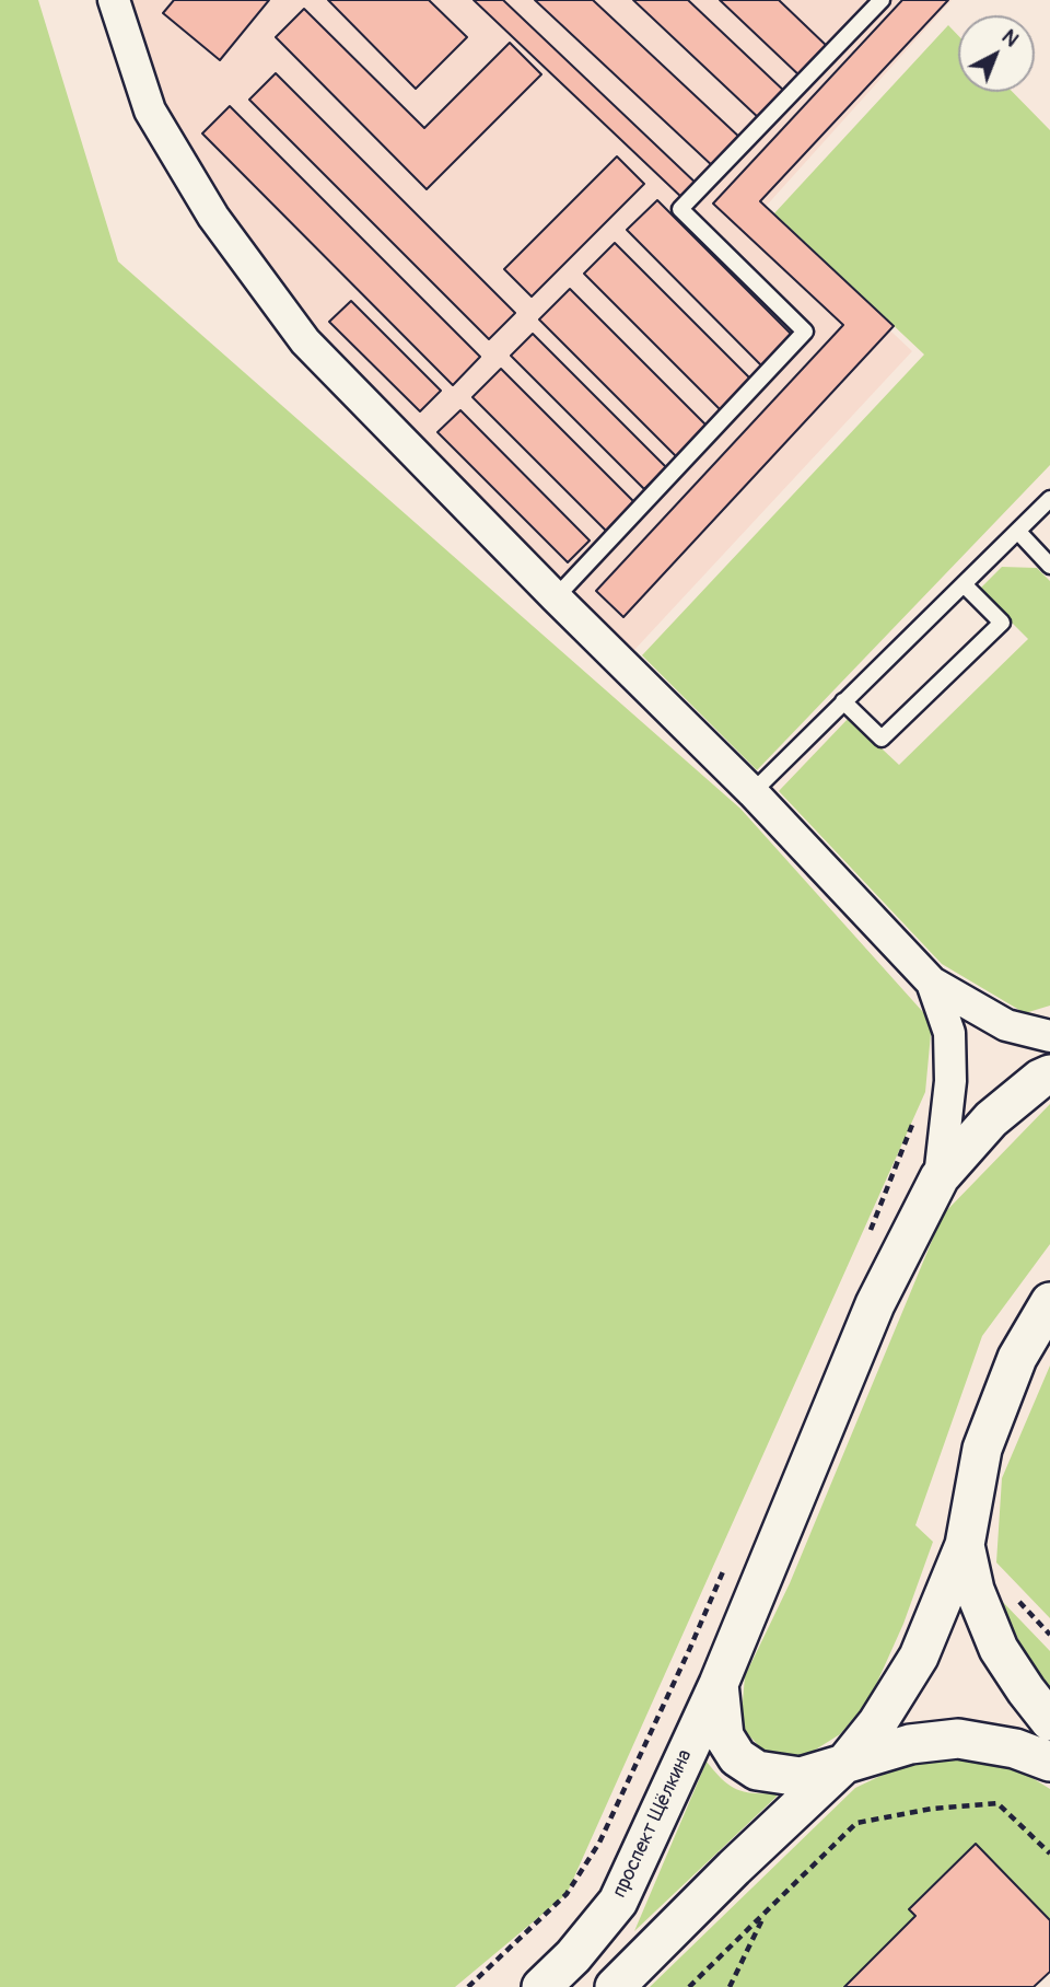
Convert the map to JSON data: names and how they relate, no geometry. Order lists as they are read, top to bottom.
{
  "streets": {
    "street": ["проспект Щёлкина"]
  },
  "north": "top right"
}
